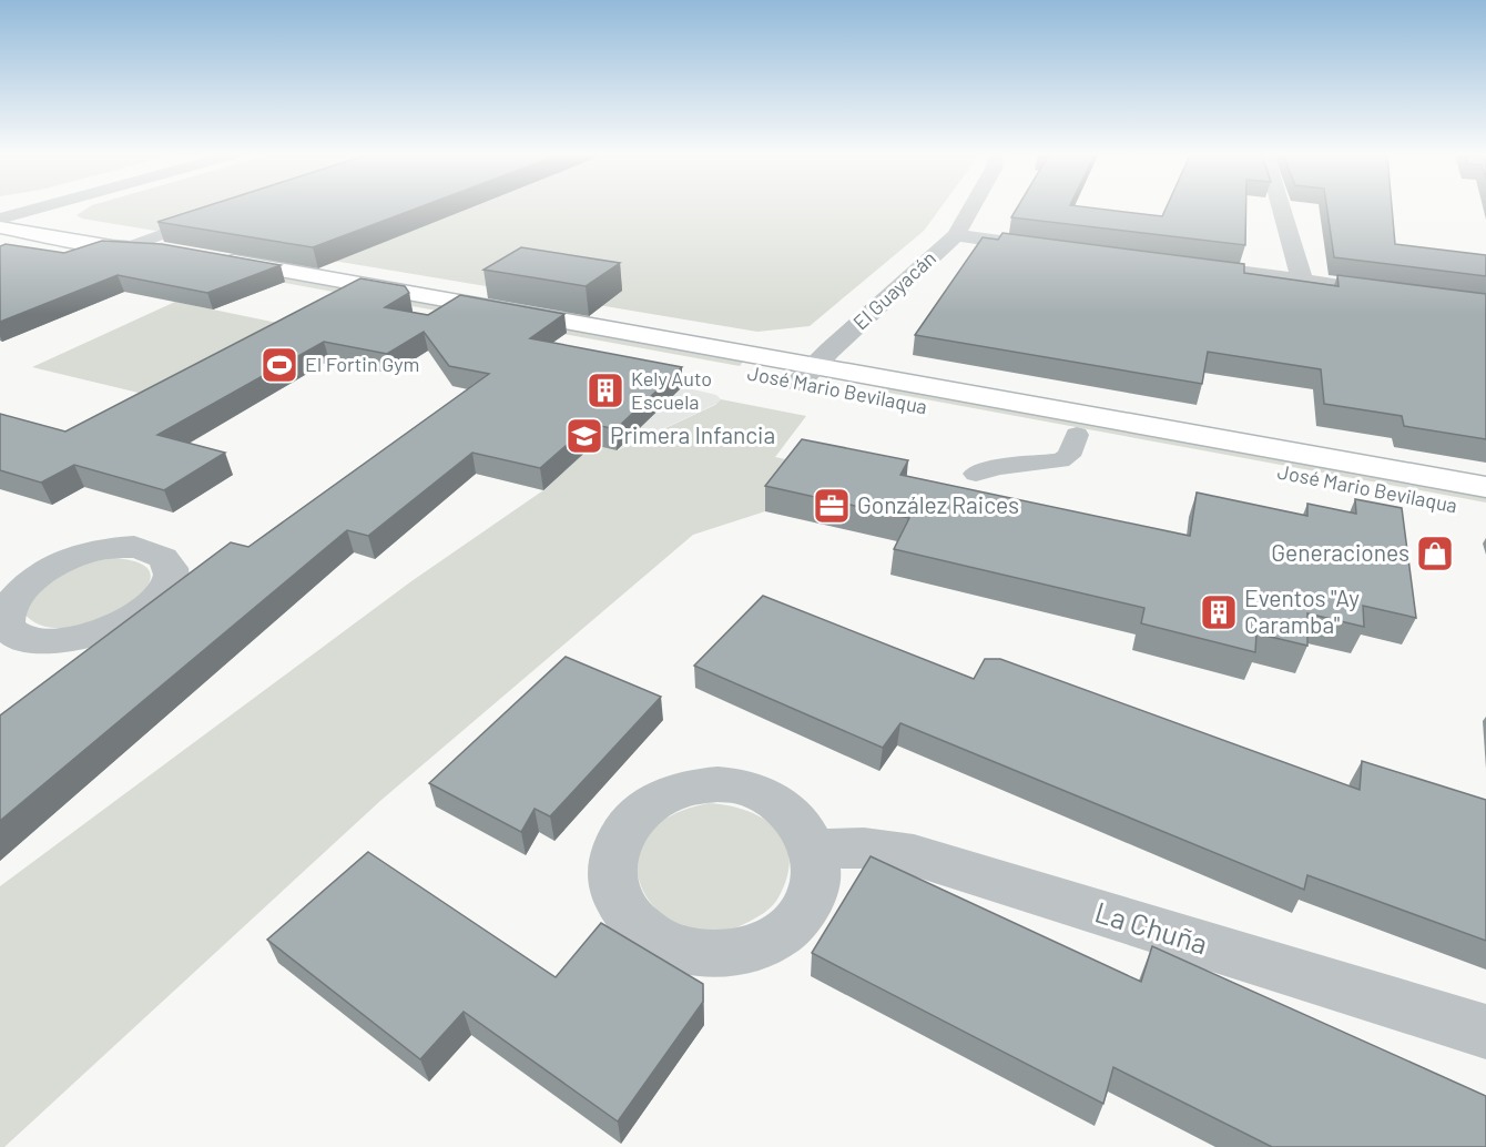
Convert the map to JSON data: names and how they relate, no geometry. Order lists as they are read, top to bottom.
{
  "streets": {
    "main road": ["José Mario Bevilaqua"],
    "street": ["El Guayacán", "La Chuña"]
  },
  "crossings": [
    ["El Guayacán", "José Mario Bevilaqua"]
  ],
  "places": {
    "sports": ["El Fortin Gym"],
    "building": ["Kely Auto Escuela", "Eventos \"Ay Caramba\""],
    "school or university": ["Primera Infancia"],
    "office": ["González Raices"],
    "shop": ["Generaciones"]
  }
}
